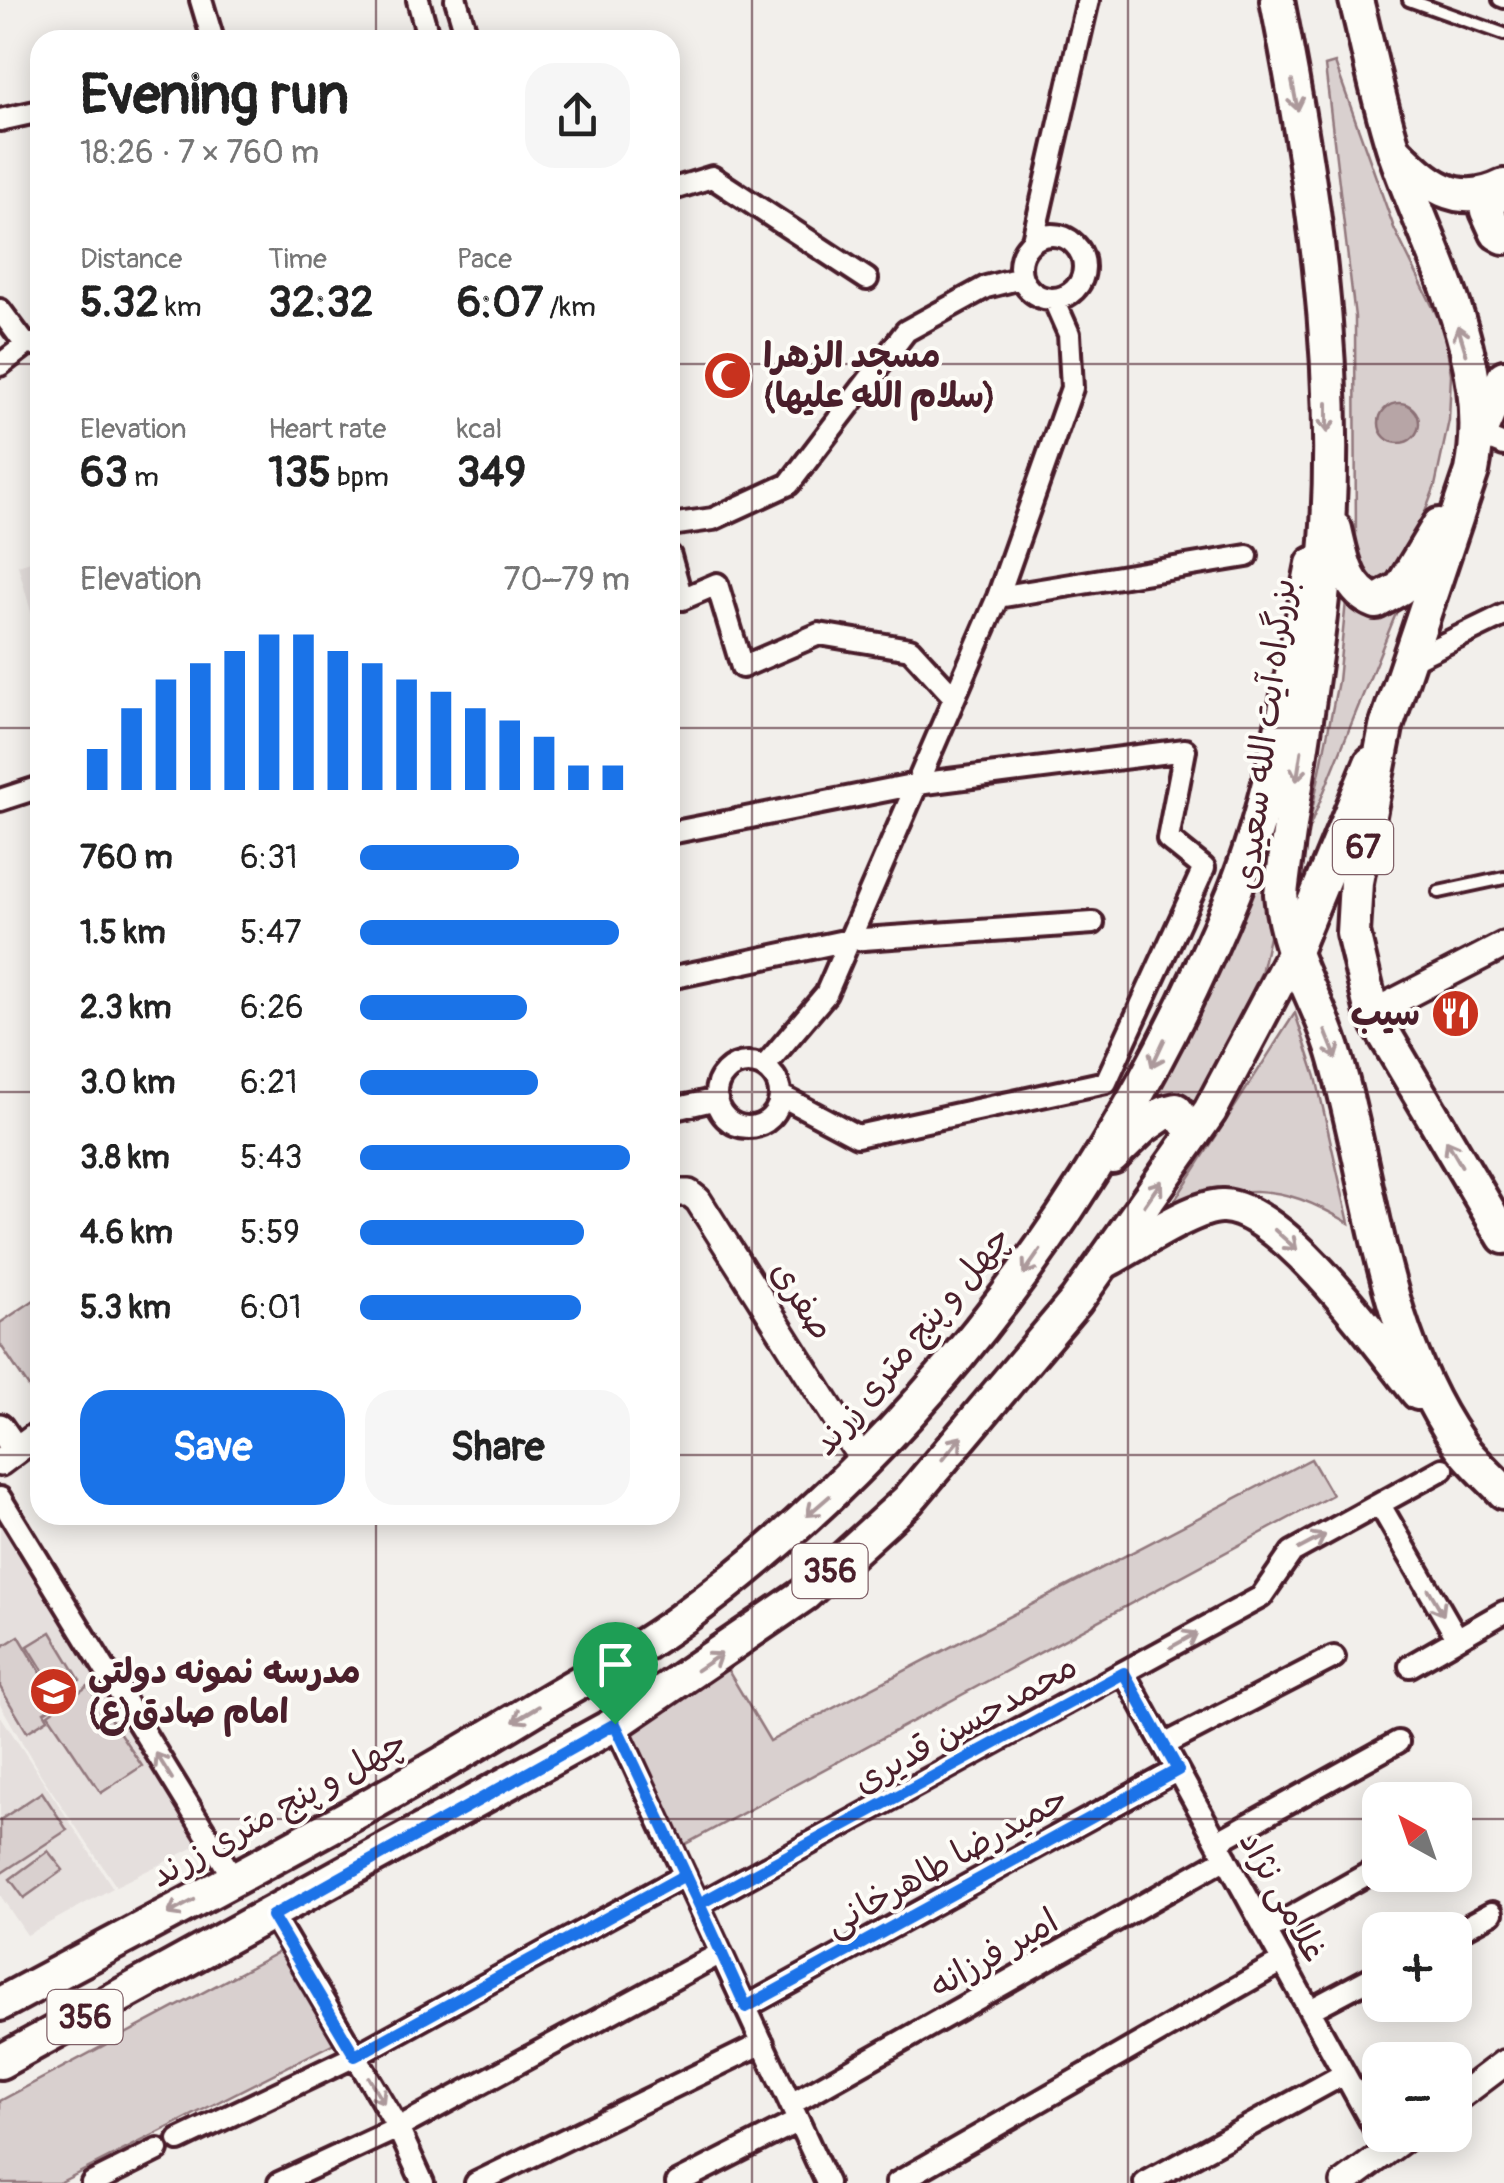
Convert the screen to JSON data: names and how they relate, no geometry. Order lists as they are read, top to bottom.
{
  "streets": {
    "main road": [
      "بزرگراه آیت الله سعیدی",
      "67",
      "چهل و پنج متری زرند",
      "356"
    ],
    "street": [
      "صفری",
      "محمدحسن قدیری",
      "حمیدرضا طاهرخانی",
      "غلامی نژاد",
      "امیر فرزانه"
    ]
  },
  "crossings": [
    ["بزرگراه آیت الله سعیدی", "چهل و پنج متری زرند"],
    ["بزرگراه آیت الله سعیدی", "356"],
    ["67", "356"],
    ["صفری", "چهل و پنج متری زرند"],
    ["محمدحسن قدیری", "غلامی نژاد"],
    ["حمیدرضا طاهرخانی", "غلامی نژاد"],
    ["غلامی نژاد", "امیر فرزانه"]
  ],
  "places": {
    "mosque": ["مسجد الزهرا (سلام الله علیها)"],
    "restaurant": ["سیب"],
    "school or university": ["مدرسه نمونه دولتی امام صادق(ع)"]
  },
  "north": "top left",
  "page": {
    "heading": ["Evening run", "18:26 · 7 × 760 m"],
    "stats": [
      ["Distance", "5.32 km"],
      ["Time", "32:32"],
      ["Pace", "6:07 /km"],
      ["Elevation", "63 m"],
      ["Heart rate", "135 bpm"],
      ["kcal", "349"]
    ],
    "chart": ["Elevation", "70–79 m"],
    "list": [
      {
        "name": "760 m",
        "note": "6:31"
      },
      {
        "name": "1.5 km",
        "note": "5:47"
      },
      {
        "name": "2.3 km",
        "note": "6:26"
      },
      {
        "name": "3.0 km",
        "note": "6:21"
      },
      {
        "name": "3.8 km",
        "note": "5:43"
      },
      {
        "name": "4.6 km",
        "note": "5:59"
      },
      {
        "name": "5.3 km",
        "note": "6:01"
      }
    ],
    "buttons": ["Save", "Share"],
    "map_buttons": ["+", "−"]
  }
}
